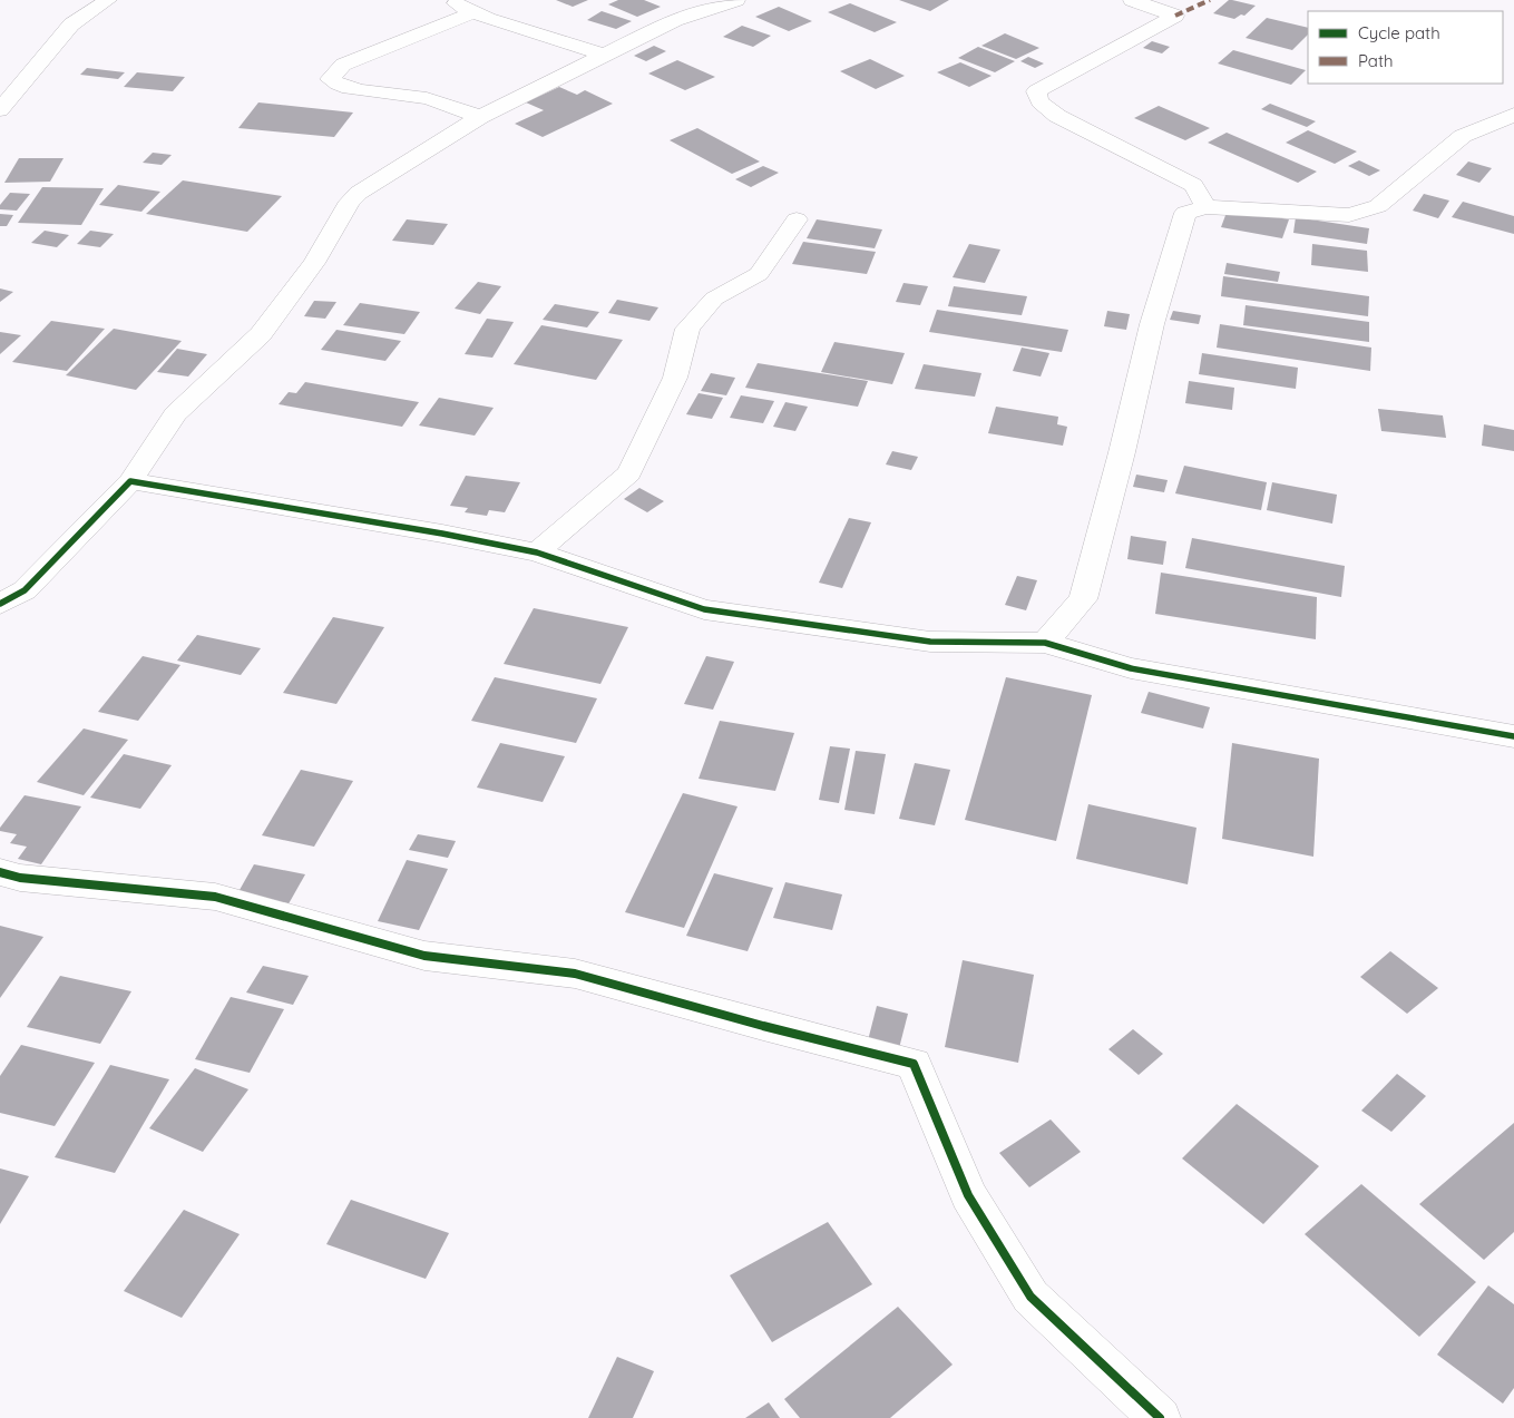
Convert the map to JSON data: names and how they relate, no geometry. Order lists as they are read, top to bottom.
{
  "legend": ["Cycle path", "Path"]
}
